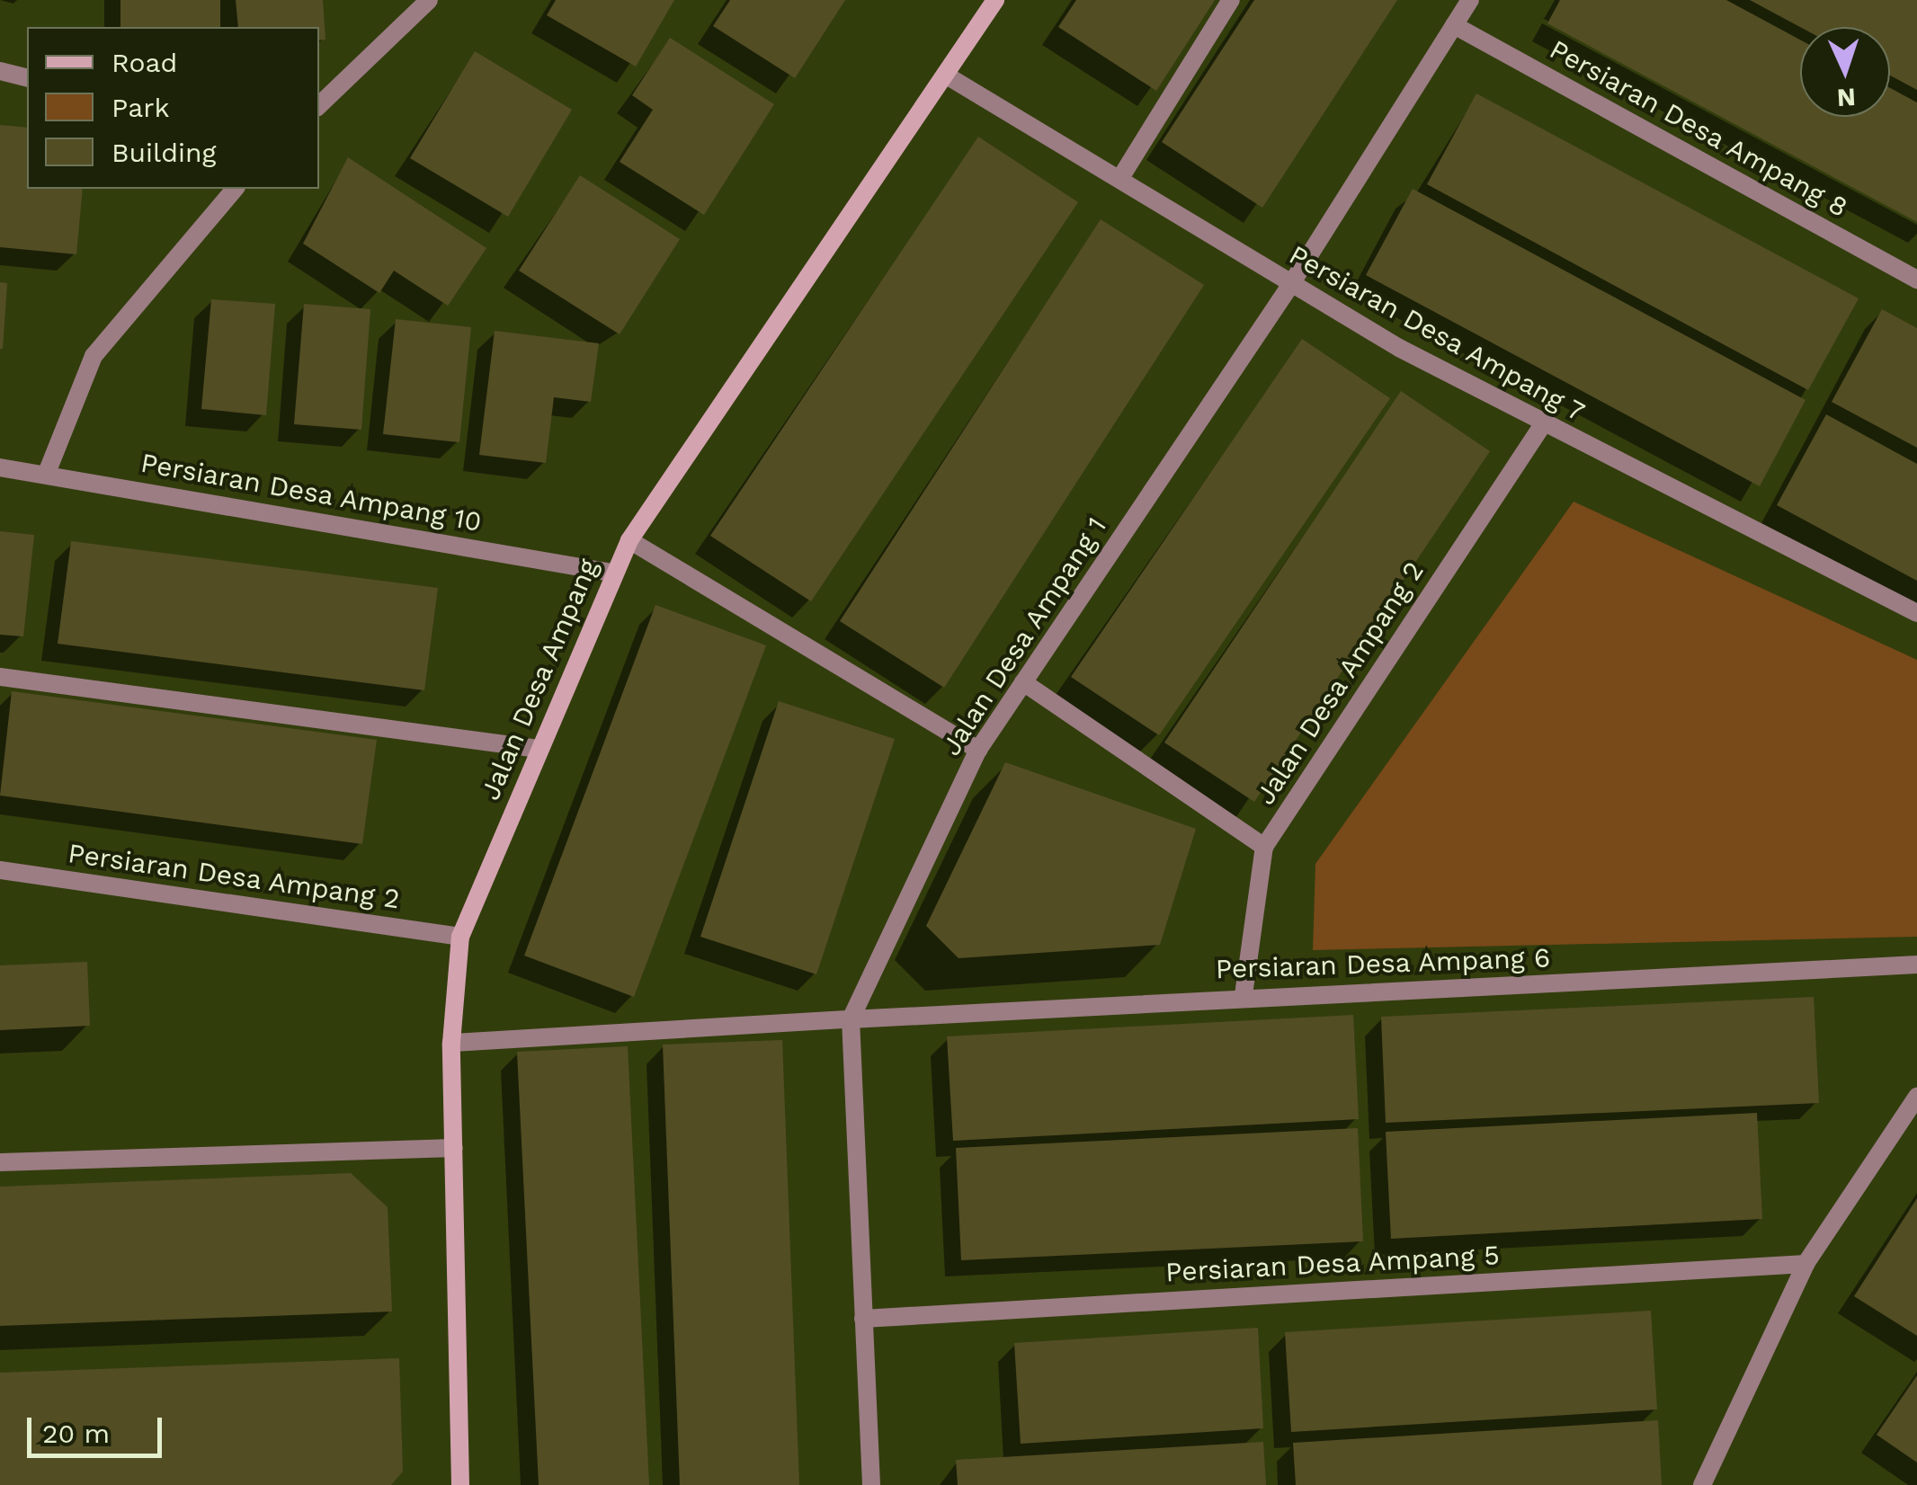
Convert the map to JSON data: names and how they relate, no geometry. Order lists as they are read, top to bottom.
{
  "streets": {
    "street": [
      "Persiaran Desa Ampang 8",
      "Persiaran Desa Ampang 7",
      "Persiaran Desa Ampang 10",
      "Jalan Desa Ampang 1",
      "Jalan Desa Ampang",
      "Jalan Desa Ampang 2",
      "Persiaran Desa Ampang 2",
      "Persiaran Desa Ampang 6",
      "Persiaran Desa Ampang 5"
    ]
  },
  "crossings": [
    ["Persiaran Desa Ampang 8", "Jalan Desa Ampang 1"],
    ["Persiaran Desa Ampang 7", "Jalan Desa Ampang 1"],
    ["Persiaran Desa Ampang 7", "Jalan Desa Ampang"],
    ["Persiaran Desa Ampang 7", "Jalan Desa Ampang 2"],
    ["Persiaran Desa Ampang 10", "Jalan Desa Ampang"],
    ["Jalan Desa Ampang 1", "Persiaran Desa Ampang 6"],
    ["Jalan Desa Ampang 1", "Persiaran Desa Ampang 5"],
    ["Jalan Desa Ampang", "Persiaran Desa Ampang 2"],
    ["Jalan Desa Ampang", "Persiaran Desa Ampang 6"],
    ["Jalan Desa Ampang 2", "Persiaran Desa Ampang 6"]
  ],
  "legend": ["Road", "Park", "Building"],
  "scale_bar": "20 m",
  "north": "bottom"
}
